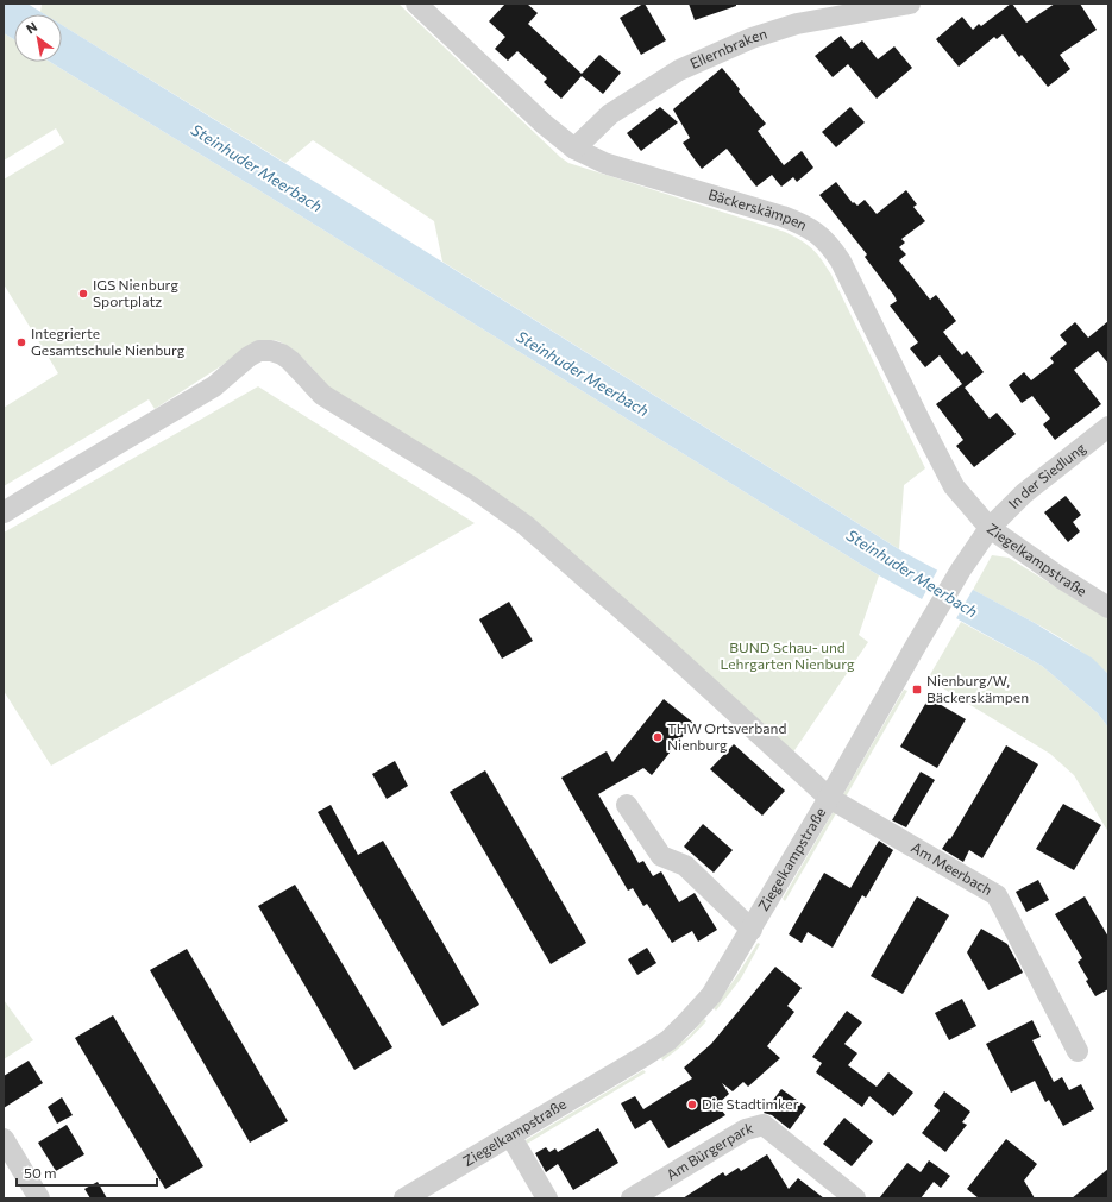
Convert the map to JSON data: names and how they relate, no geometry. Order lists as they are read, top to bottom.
{
  "streets": {
    "street": [
      "Ellernbraken",
      "Bäckerskämpen",
      "In der Siedlung",
      "Ziegelkampstraße",
      "Am Meerbach",
      "Am Bürgerpark"
    ]
  },
  "crossings": [
    ["Ellernbraken", "Bäckerskämpen"],
    ["Bäckerskämpen", "In der Siedlung"],
    ["Bäckerskämpen", "Ziegelkampstraße"],
    ["In der Siedlung", "Ziegelkampstraße"],
    ["Ziegelkampstraße", "Am Meerbach"]
  ],
  "water": ["Steinhuder Meerbach"],
  "parks": ["BUND Schau- und Lehrgarten Nienburg"],
  "places": {
    "other": [
      "IGS Nienburg Sportplatz",
      "Integrierte Gesamtschule Nienburg",
      "THW Ortsverband Nienburg",
      "Die Stadtimker"
    ],
    "transit": ["Nienburg/W, Bäckerskämpen"]
  },
  "scale_bar": "50 m",
  "north": "top left"
}
